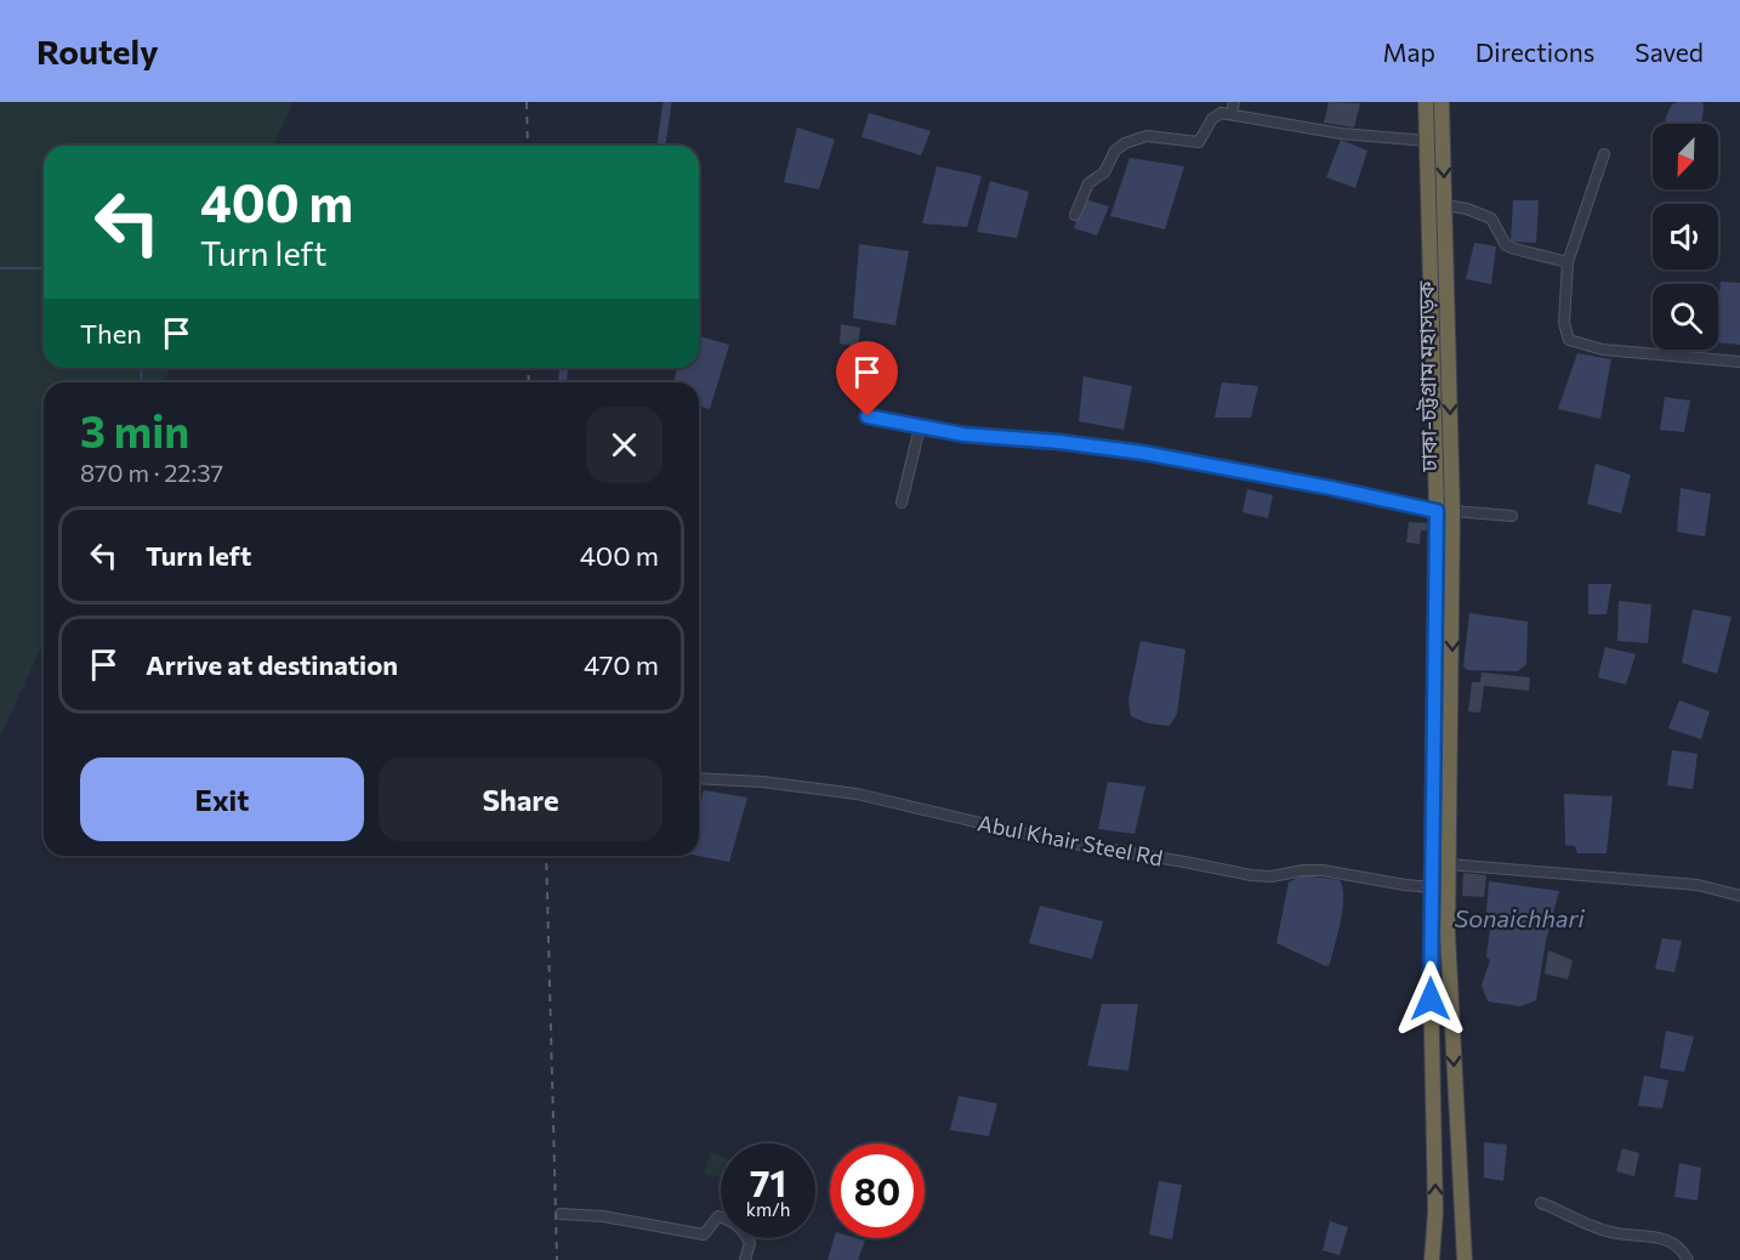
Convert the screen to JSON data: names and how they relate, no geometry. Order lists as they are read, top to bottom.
{
  "streets": {
    "highway": ["ঢাকা-চট্টগ্রাম মহাসড়ক"],
    "street": ["Abul Khair Steel Rd"]
  },
  "crossings": [
    ["ঢাকা-চট্টগ্রাম মহাসড়ক", "Abul Khair Steel Rd"]
  ],
  "water": ["Sonaichhari"],
  "north": "bottom left",
  "page": {
    "header": "Routely",
    "nav": ["Map", "Directions", "Saved"],
    "turn": ["400 m", "Turn left"],
    "then": "Then",
    "heading": ["3 min", "870 m · 22:37"],
    "list": [
      {
        "name": "Turn left",
        "value": "400 m"
      },
      {
        "name": "Arrive at destination",
        "value": "470 m"
      }
    ],
    "buttons": ["Exit", "Share"],
    "speed": "71 km/h",
    "limit": "80"
  }
}
